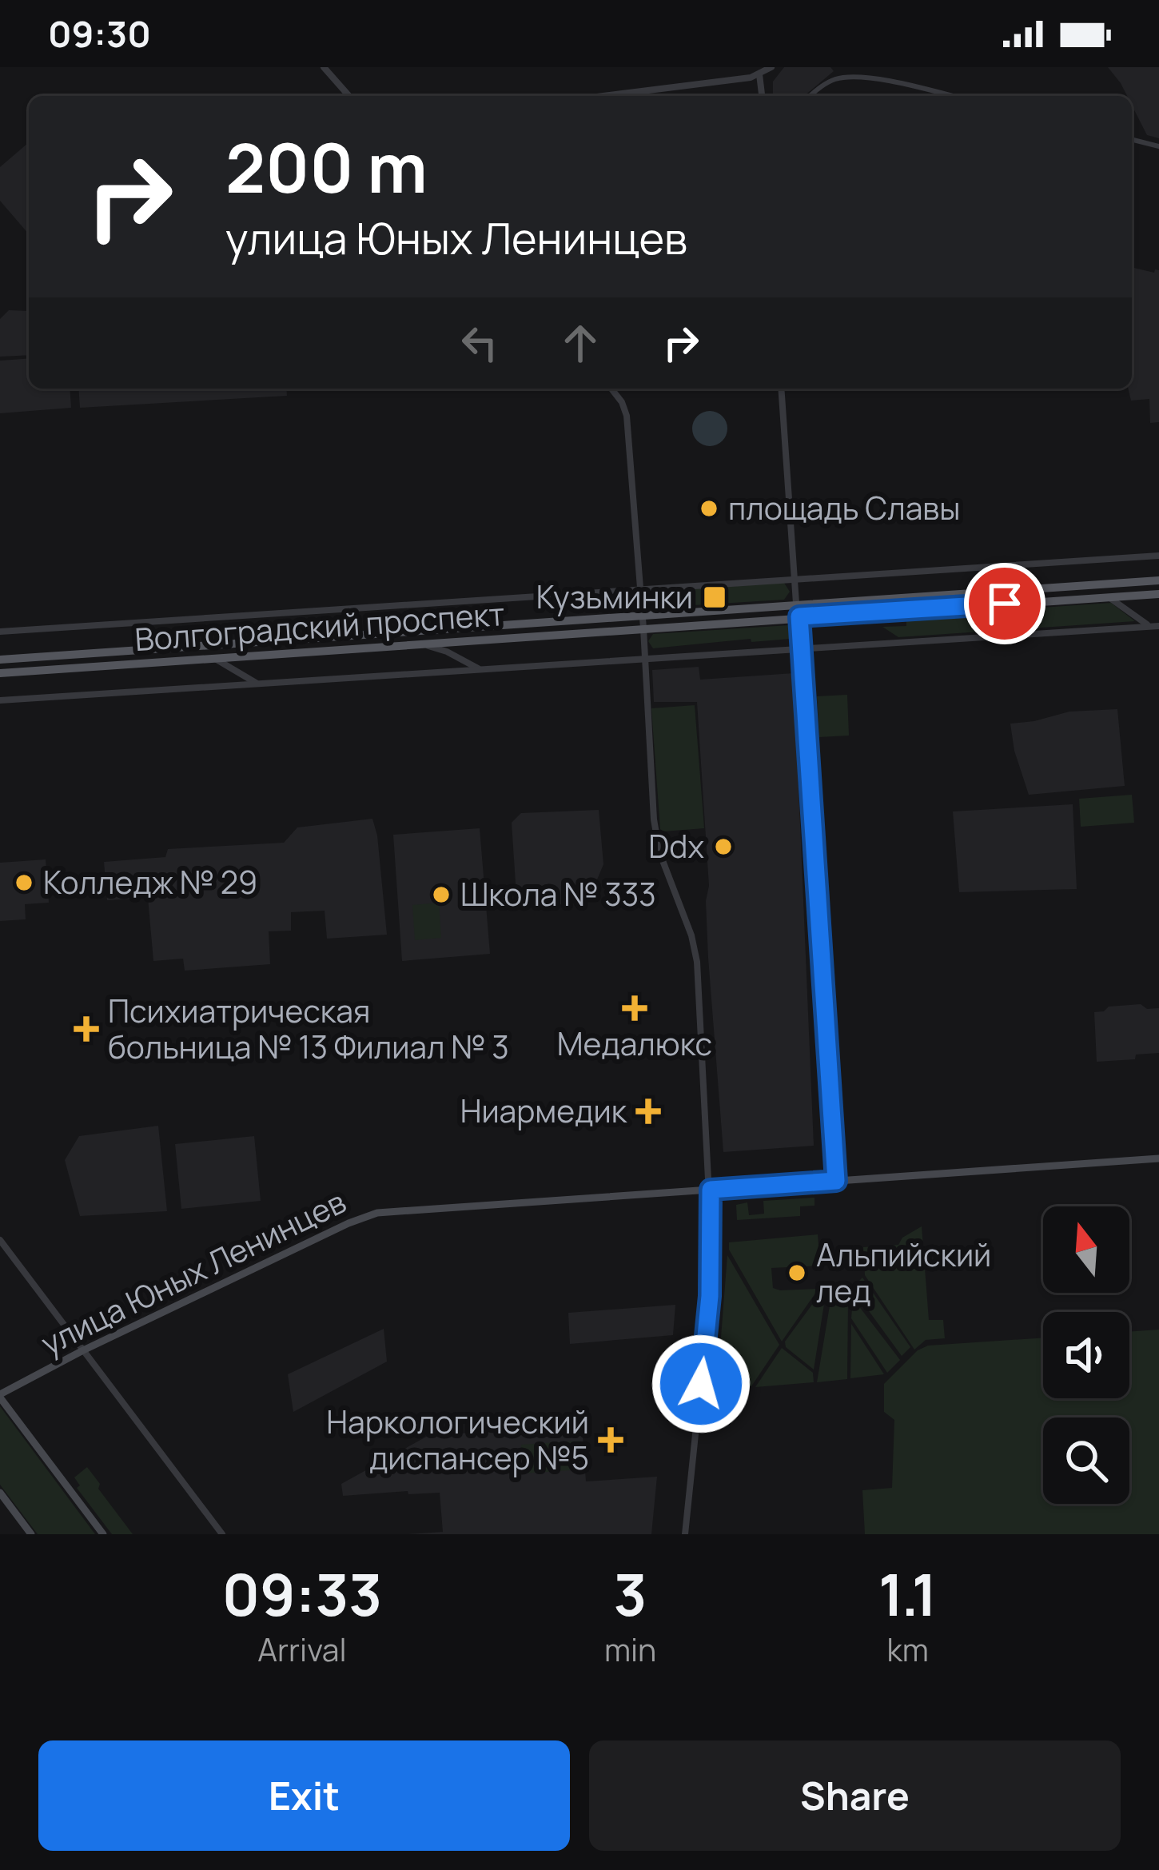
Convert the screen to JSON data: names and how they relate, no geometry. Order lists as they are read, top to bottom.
{
  "streets": {
    "main road": ["Волгоградский проспект", "улица Юных Ленинцев"]
  },
  "places": {
    "other": [
      "площадь Славы",
      "Ddx",
      "Колледж № 29",
      "Школа № 333",
      "Альпийский лед"
    ],
    "transit": ["Кузьминки"],
    "health": [
      "Медалюкс",
      "Психиатрическая больница № 13 Филиал № 3",
      "Ниармедик",
      "Наркологический диспансер №5"
    ]
  },
  "north": "top",
  "page": {
    "status": "09:30",
    "turn": ["200 m", "улица Юных Ленинцев"],
    "eta": [
      "09:33",
      "Arrival",
      "3",
      "min",
      "1.1",
      "km"
    ],
    "buttons": ["Exit", "Share"]
  }
}
